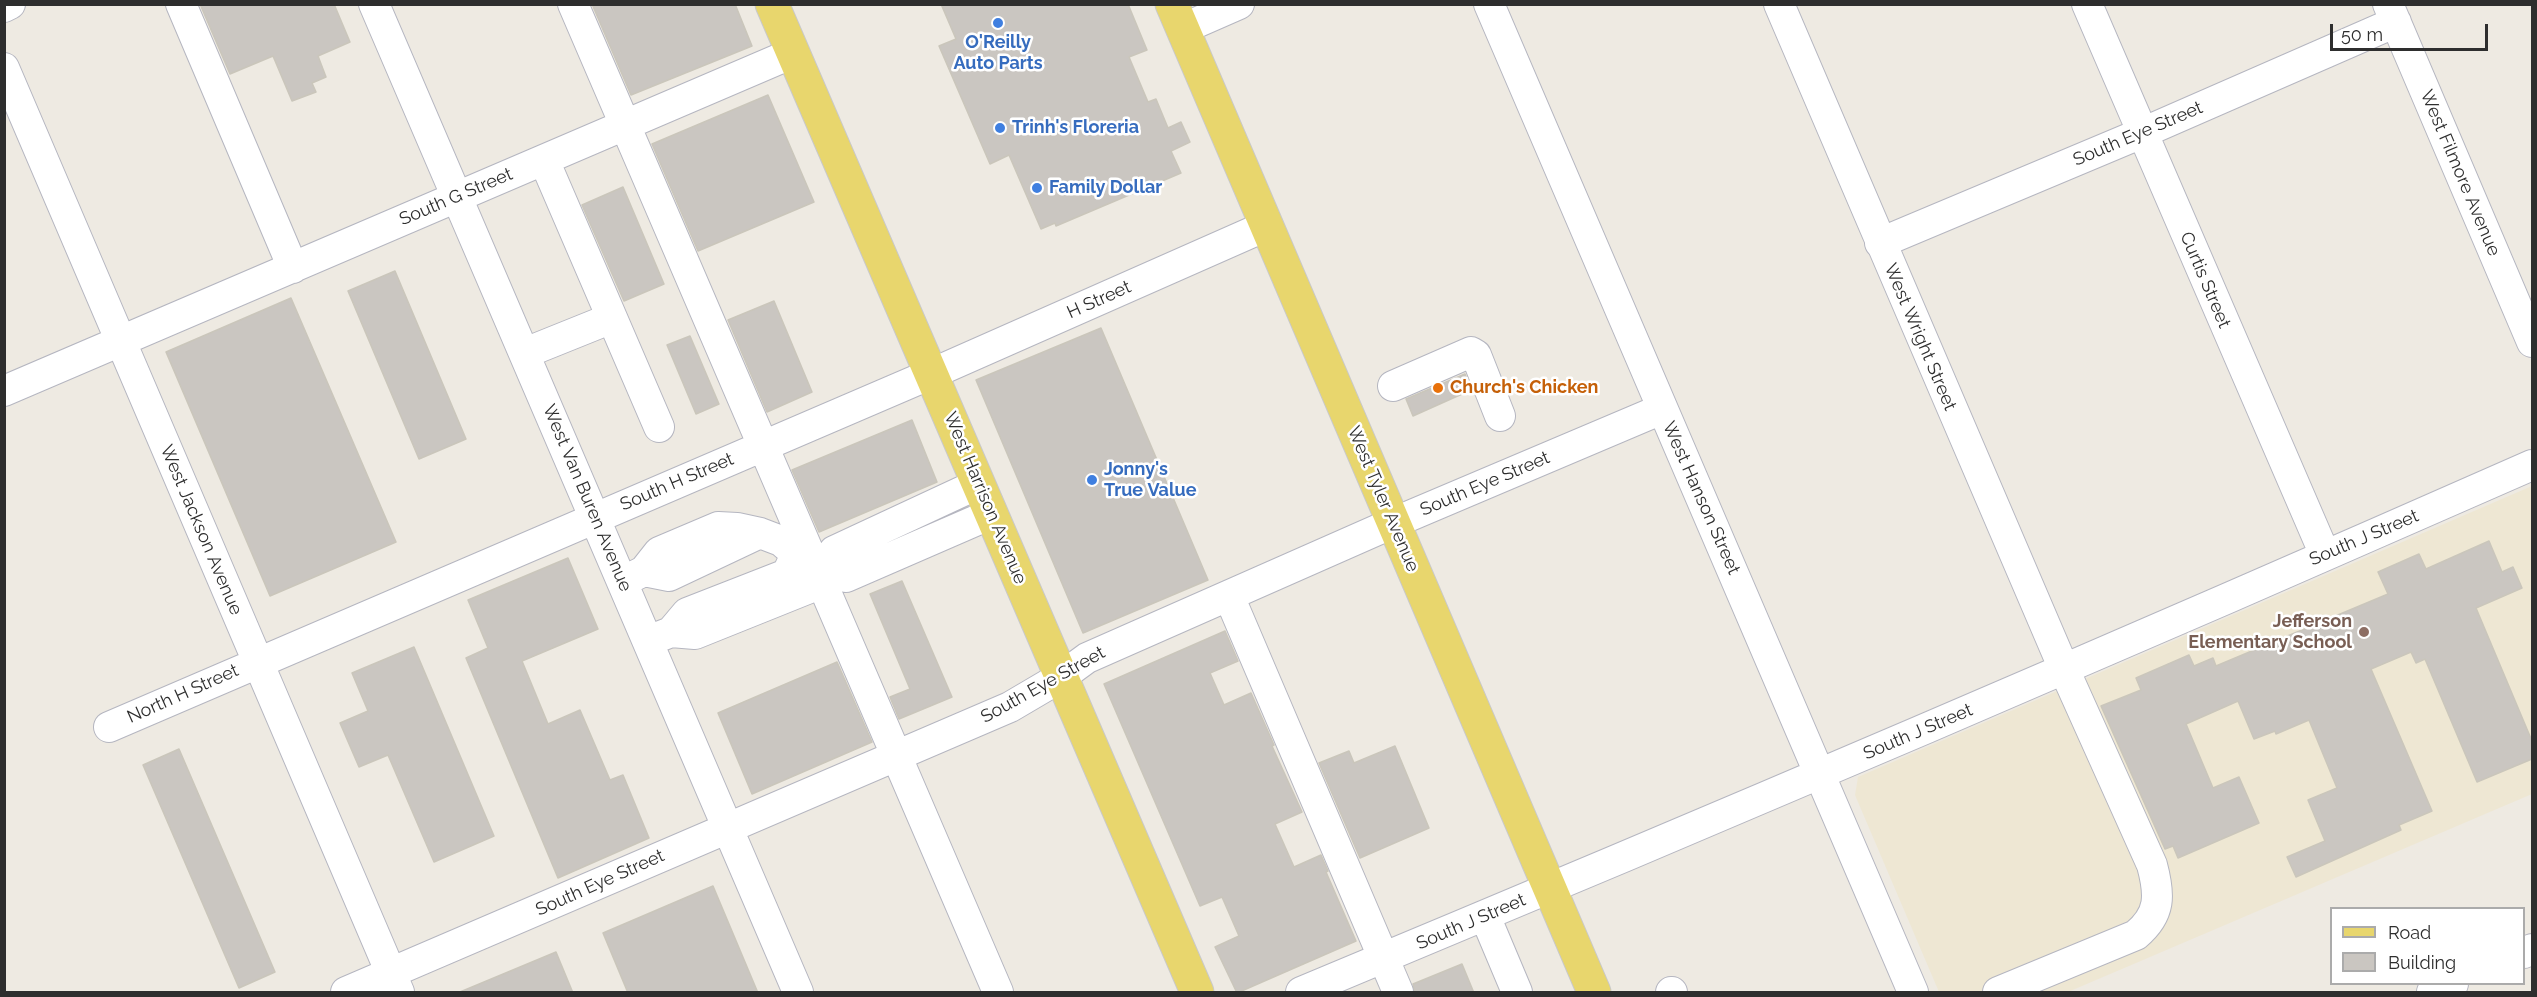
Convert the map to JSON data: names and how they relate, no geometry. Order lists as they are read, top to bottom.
{
  "streets": {
    "main road": ["West Harrison Avenue", "West Tyler Avenue"],
    "street": [
      "South Eye Street",
      "West Filmore Avenue",
      "South G Street",
      "Curtis Street",
      "H Street",
      "West Wright Street",
      "South H Street",
      "West Van Buren Avenue",
      "West Hanson Street",
      "West Jackson Avenue",
      "South J Street",
      "North H Street"
    ]
  },
  "crossings": [
    ["South Eye Street", "West Filmore Avenue"],
    ["South Eye Street", "Curtis Street"],
    ["South Eye Street", "West Wright Street"],
    ["South Eye Street", "West Van Buren Avenue"],
    ["South Eye Street", "West Harrison Avenue"],
    ["South Eye Street", "West Hanson Street"],
    ["South Eye Street", "West Tyler Avenue"],
    ["South Eye Street", "West Jackson Avenue"],
    ["South G Street", "West Van Buren Avenue"],
    ["South G Street", "West Harrison Avenue"],
    ["South G Street", "West Jackson Avenue"],
    ["Curtis Street", "South J Street"],
    ["H Street", "South H Street"],
    ["H Street", "West Harrison Avenue"],
    ["H Street", "West Tyler Avenue"],
    ["West Wright Street", "South J Street"],
    ["South H Street", "West Van Buren Avenue"],
    ["South H Street", "West Harrison Avenue"],
    ["South H Street", "West Jackson Avenue"],
    ["South H Street", "North H Street"],
    ["West Hanson Street", "South J Street"],
    ["West Tyler Avenue", "South J Street"],
    ["West Jackson Avenue", "North H Street"]
  ],
  "places": [
    "O'Reilly Auto Parts",
    "Trinh's Floreria",
    "Family Dollar",
    "Church's Chicken",
    "Jonny's True Value",
    "Jefferson Elementary School"
  ],
  "legend": ["Road", "Building"],
  "scale_bar": "50 m"
}
